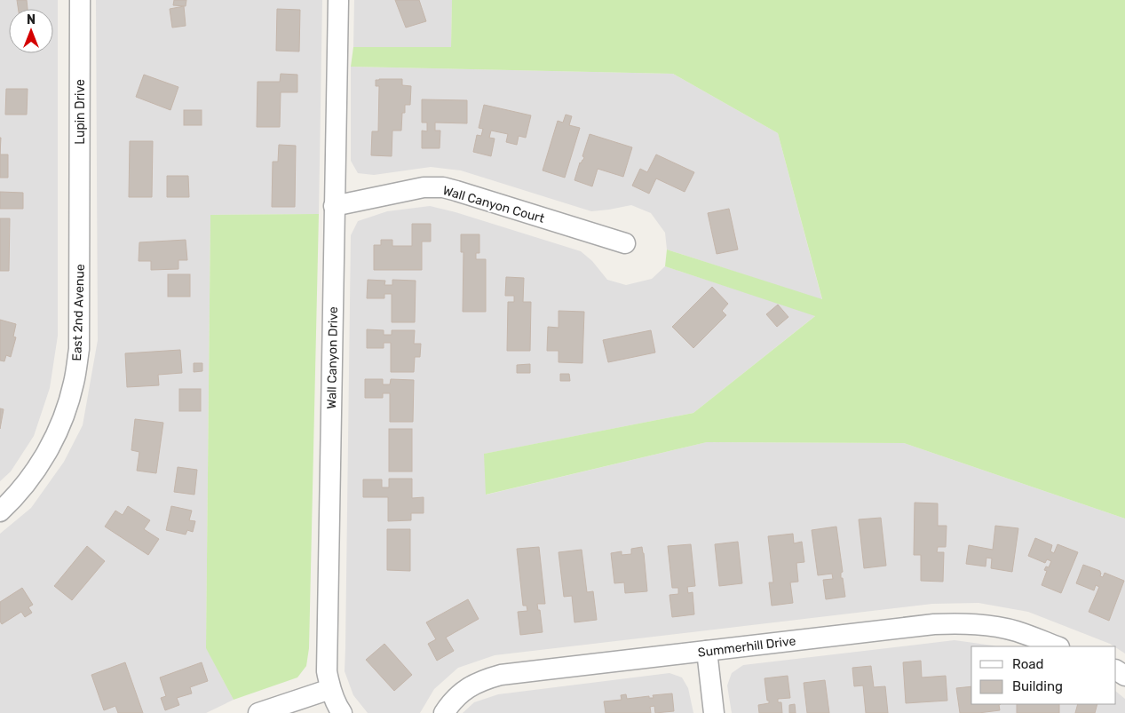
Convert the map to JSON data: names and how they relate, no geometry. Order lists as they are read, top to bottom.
{
  "streets": {
    "street": [
      "Lupin Drive",
      "Wall Canyon Court",
      "East 2nd Avenue",
      "Wall Canyon Drive",
      "Summerhill Drive"
    ]
  },
  "crossings": [
    ["Lupin Drive", "East 2nd Avenue"],
    ["Wall Canyon Court", "Wall Canyon Drive"]
  ],
  "legend": ["Road", "Building"],
  "north": "top"
}
